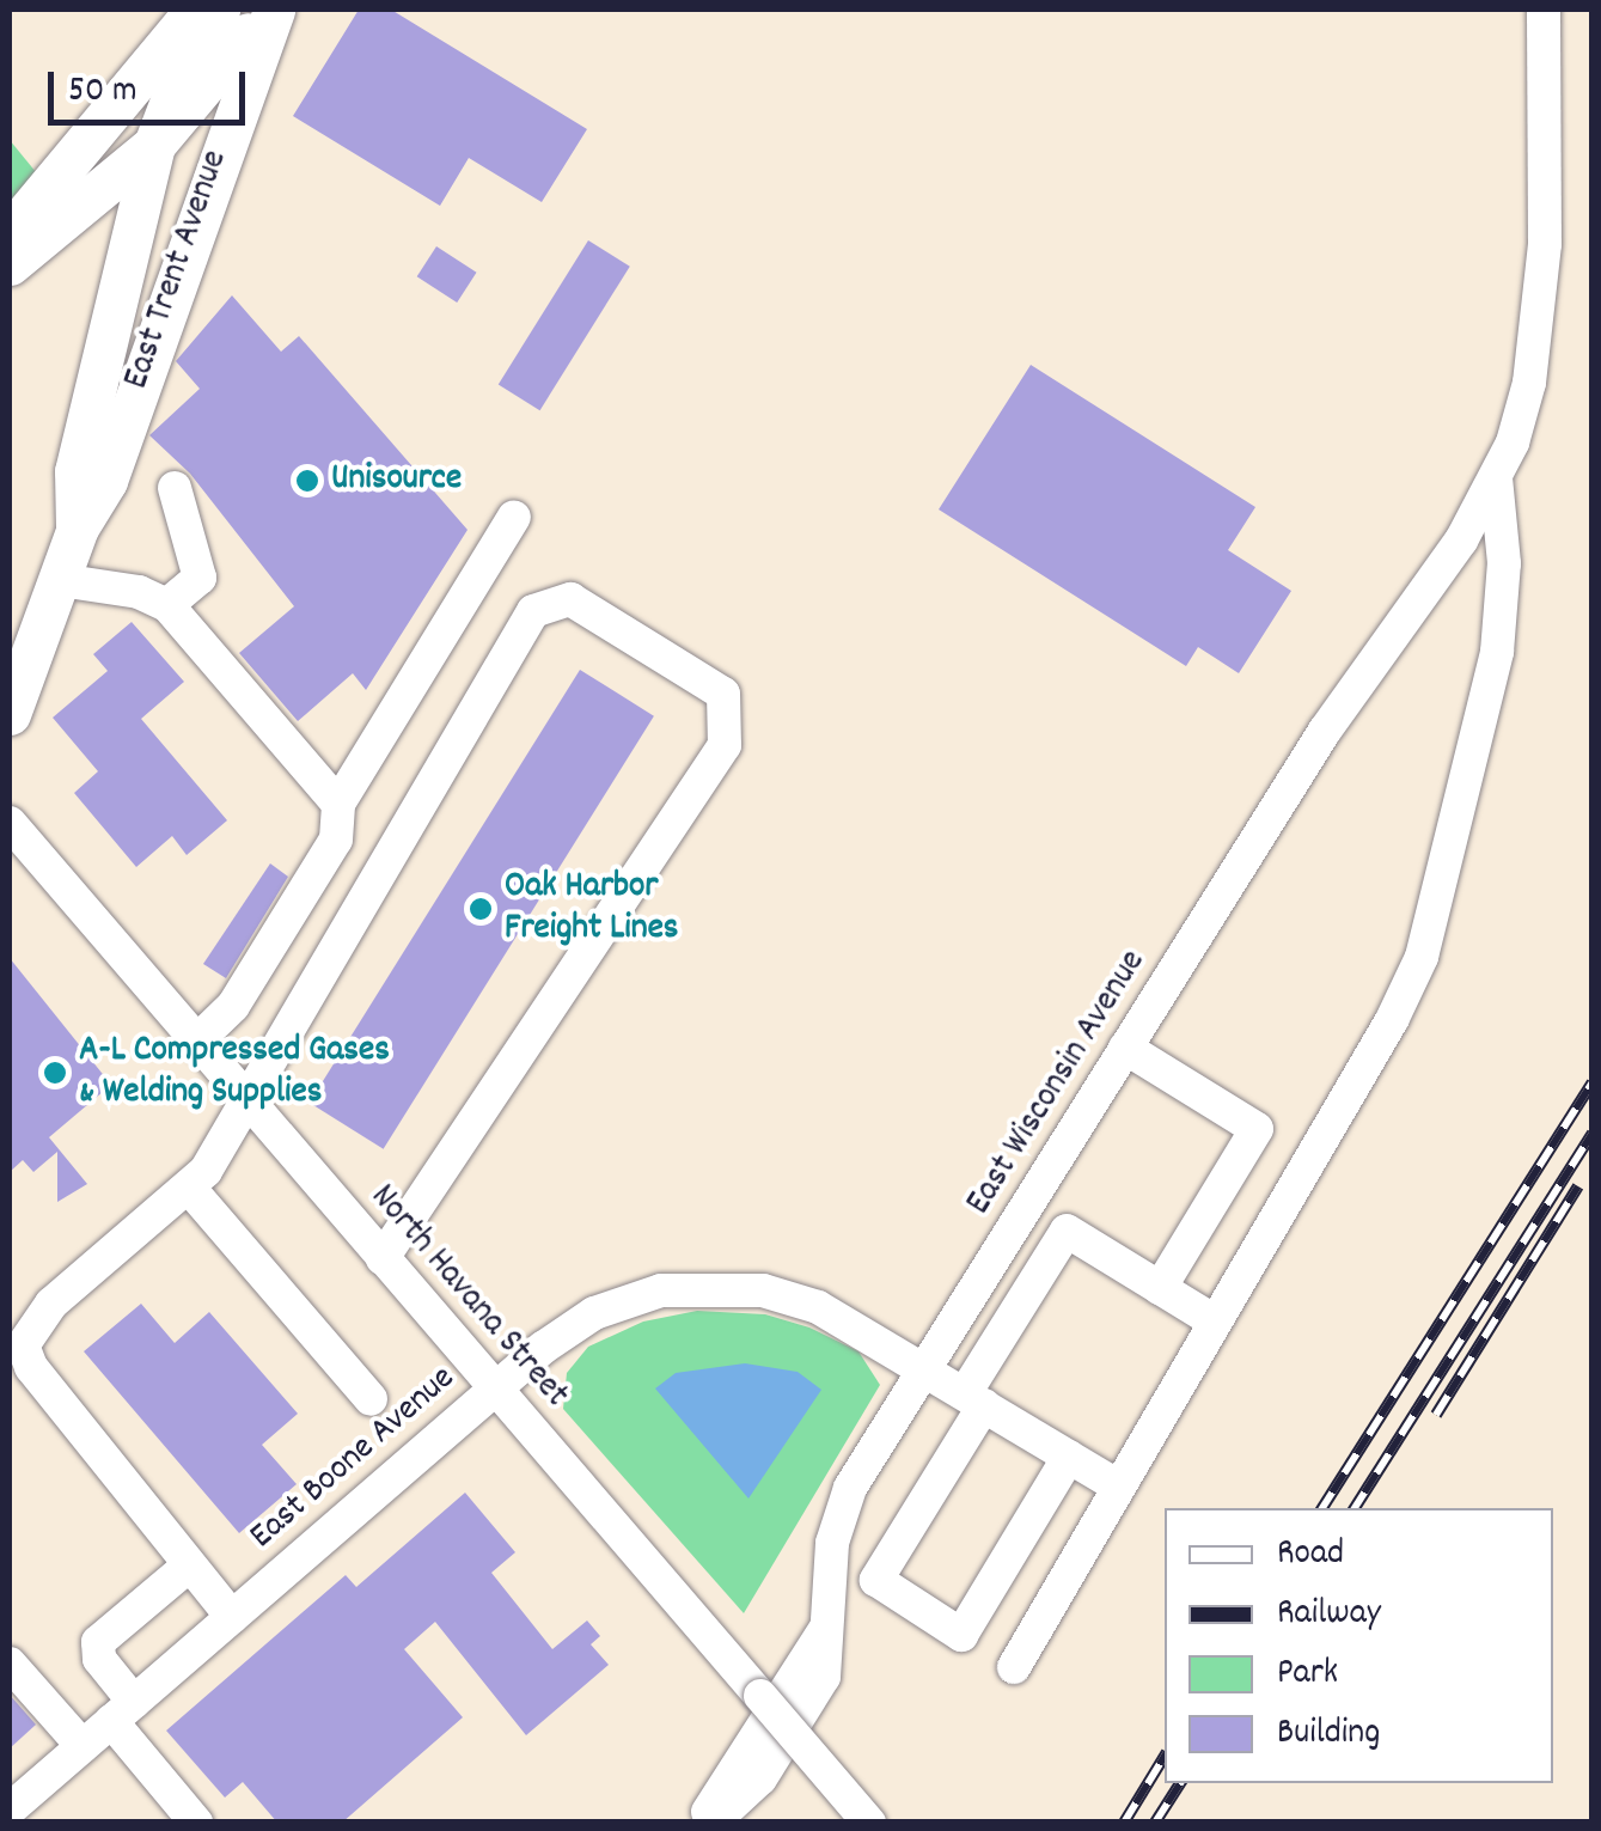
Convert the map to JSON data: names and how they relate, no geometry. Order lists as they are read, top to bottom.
{
  "streets": {
    "main road": ["East Trent Avenue"],
    "street": ["East Wisconsin Avenue", "North Havana Street", "East Boone Avenue"]
  },
  "crossings": [
    ["East Wisconsin Avenue", "East Boone Avenue"],
    ["North Havana Street", "East Boone Avenue"]
  ],
  "places": ["Unisource", "Oak Harbor Freight Lines", "A-L Compressed Gases & Welding Supplies"],
  "legend": [
    "Road",
    "Railway",
    "Park",
    "Building"
  ],
  "scale_bar": "50 m"
}
